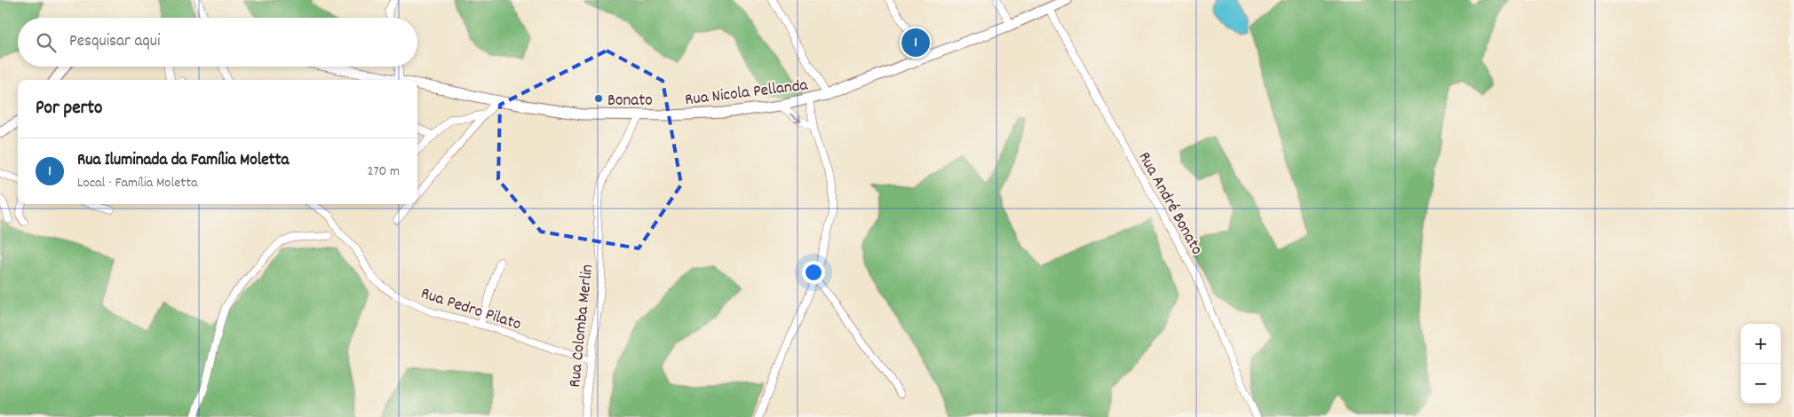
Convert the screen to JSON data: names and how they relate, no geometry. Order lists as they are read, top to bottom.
{
  "streets": {
    "main road": ["Rua Nicola Pellanda"],
    "street": ["Rua André Bonato", "Rua Pedro Pilato", "Rua Colomba Merlin"]
  },
  "crossings": [
    ["Rua Nicola Pellanda", "Rua André Bonato"],
    ["Rua Nicola Pellanda", "Rua Colomba Merlin"],
    ["Rua Pedro Pilato", "Rua Colomba Merlin"]
  ],
  "places": ["Bonato"],
  "page": {
    "search": "Pesquisar aqui",
    "pins": "1",
    "heading": "Por perto",
    "list": [
      {
        "mark": "1",
        "name": "Rua Iluminada da Família Moletta",
        "note": "Local · Família Moletta",
        "value": "270 m"
      }
    ],
    "map_buttons": ["+", "−"]
  }
}
